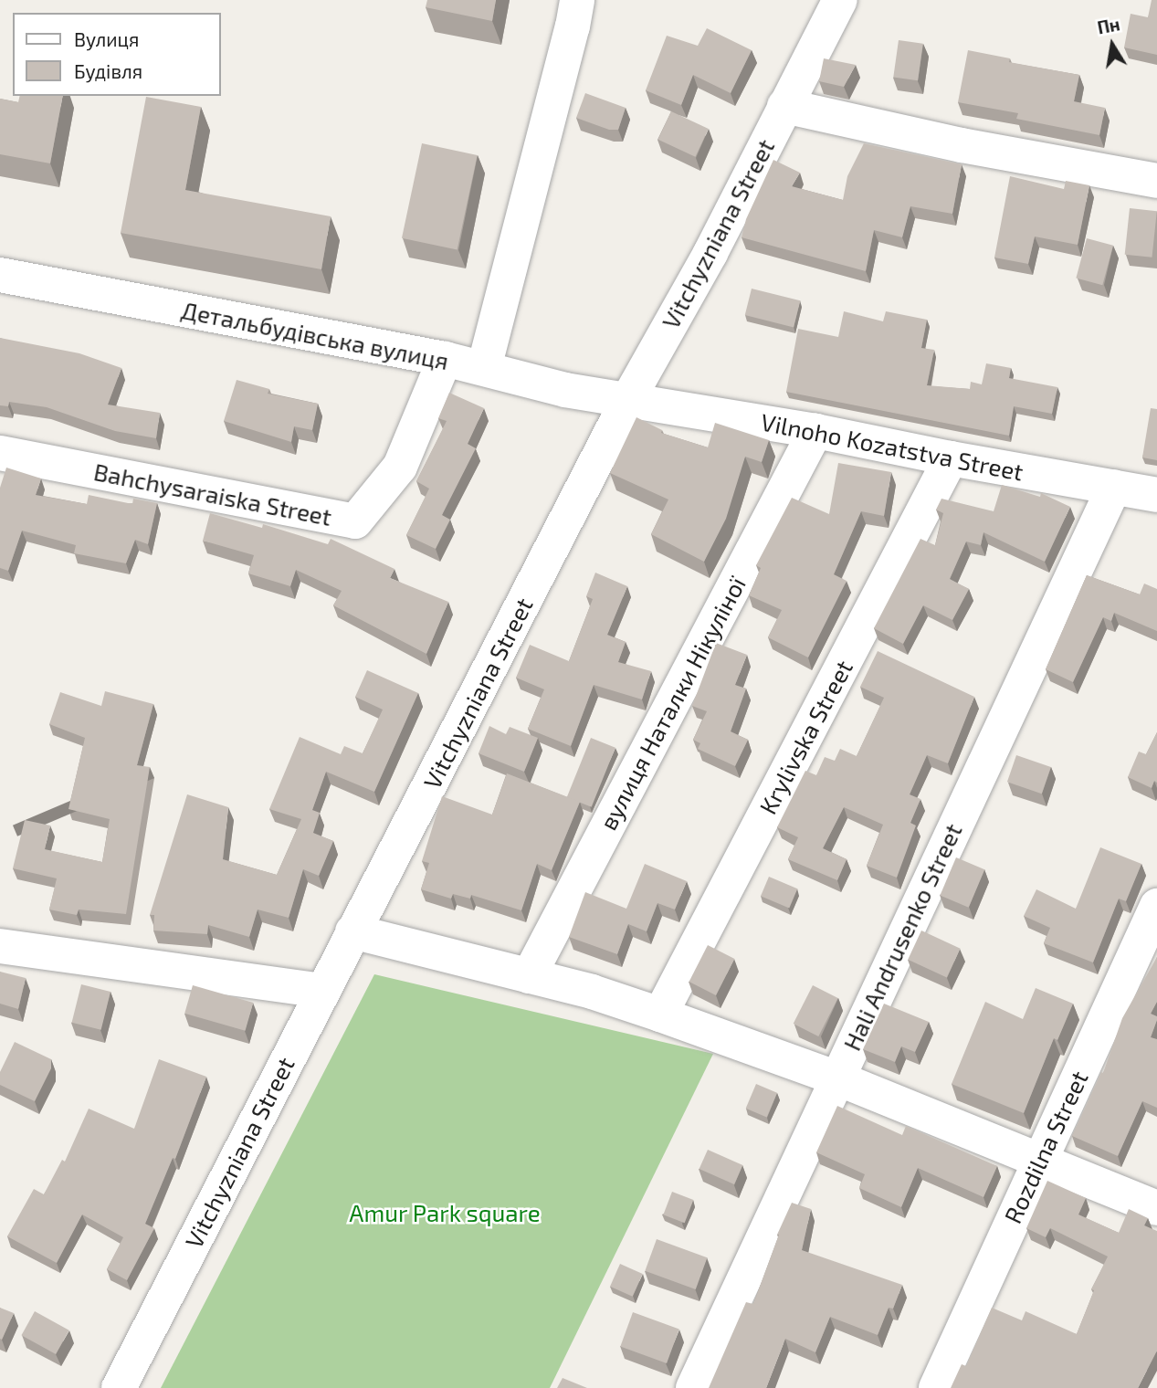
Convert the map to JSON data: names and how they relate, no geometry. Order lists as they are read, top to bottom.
{
  "streets": {
    "street": [
      "Vitchyzniana Street",
      "Детальбудівська вулиця",
      "Vilnoho Kozatstva Street",
      "Bahchysaraiska Street",
      "вулиця Наталки Нікуліної",
      "Krylivska Street",
      "Hali Andrusenko Street",
      "Rozdilna Street"
    ]
  },
  "crossings": [
    ["Vitchyzniana Street", "Детальбудівська вулиця"],
    ["Vitchyzniana Street", "Vilnoho Kozatstva Street"],
    ["Детальбудівська вулиця", "Vilnoho Kozatstva Street"],
    ["Детальбудівська вулиця", "Bahchysaraiska Street"],
    ["Vilnoho Kozatstva Street", "вулиця Наталки Нікуліної"],
    ["Vilnoho Kozatstva Street", "Krylivska Street"],
    ["Vilnoho Kozatstva Street", "Hali Andrusenko Street"]
  ],
  "parks": ["Amur Park square"],
  "legend": ["Вулиця", "Будівля"],
  "north": "top"
}
